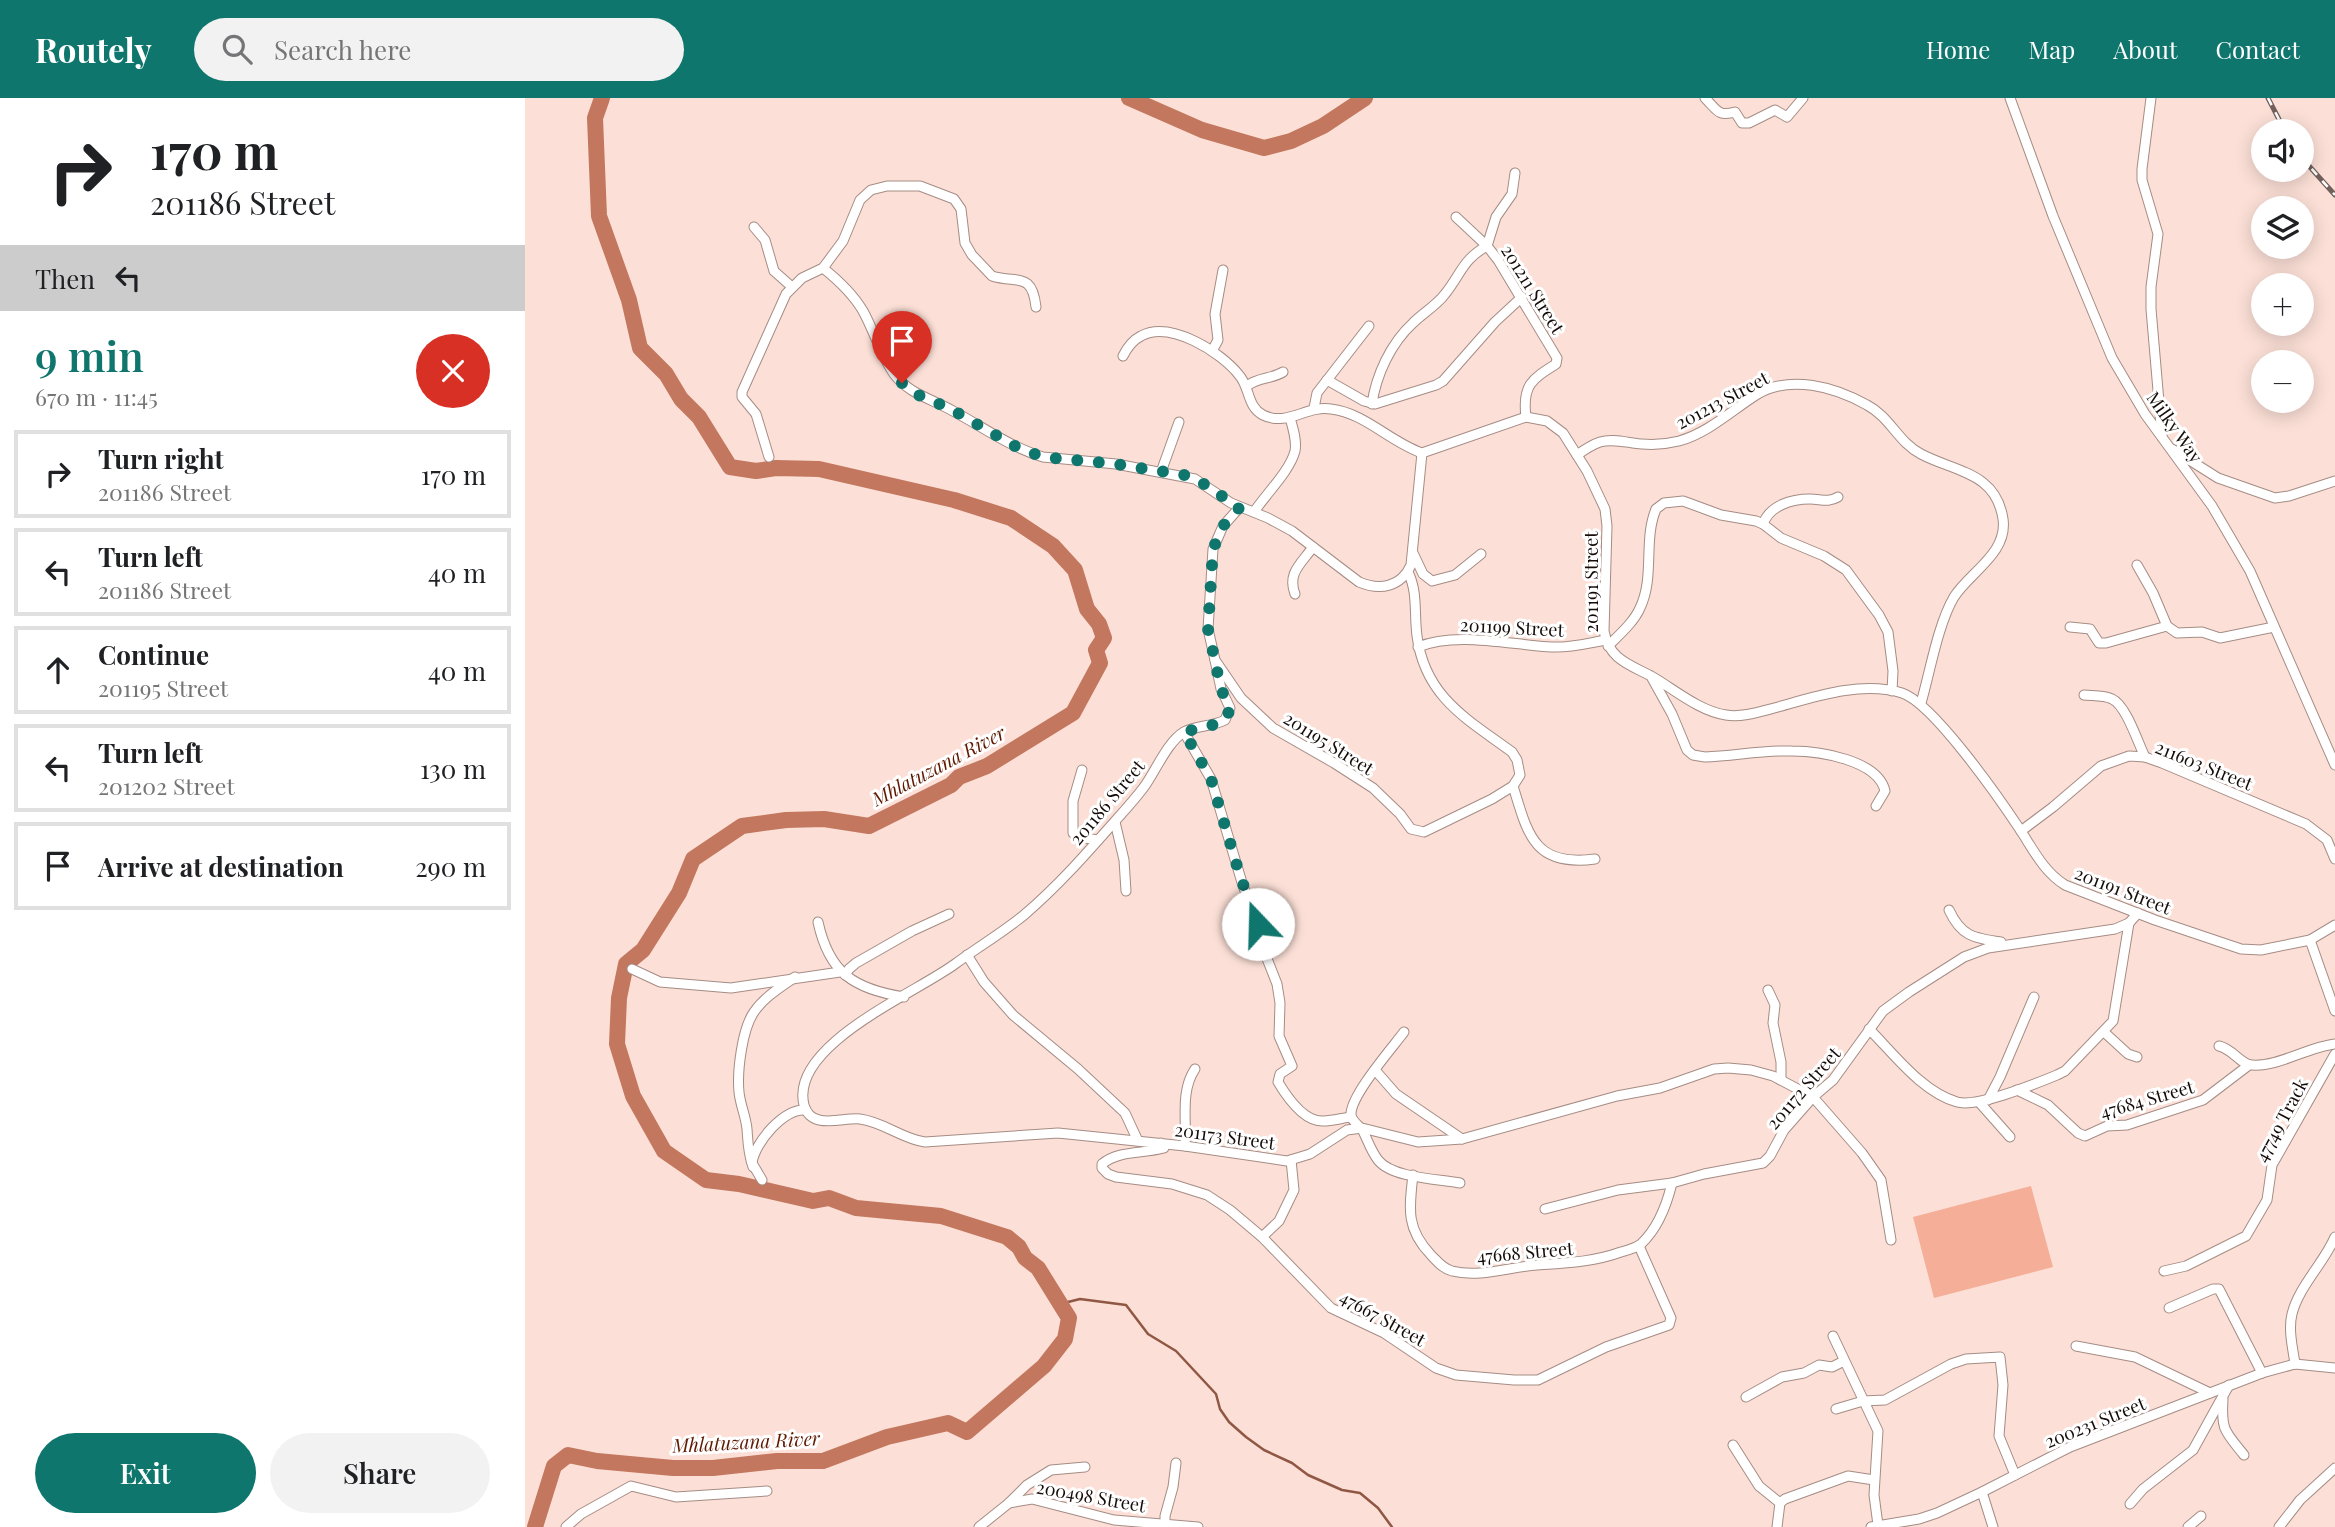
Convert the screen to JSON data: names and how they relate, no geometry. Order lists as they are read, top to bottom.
{
  "streets": {
    "street": [
      "201211 Street",
      "201213 Street",
      "Milky Way",
      "201191 Street",
      "201199 Street",
      "201195 Street",
      "211603 Street",
      "201186 Street",
      "201172 Street",
      "47684 Street",
      "47749 Track",
      "201173 Street",
      "47668 Street",
      "47667 Street",
      "200231 Street",
      "200498 Street"
    ]
  },
  "crossings": [
    ["201211 Street", "201191 Street"],
    ["201213 Street", "201191 Street"],
    ["201191 Street", "201199 Street"],
    ["201191 Street", "211603 Street"],
    ["201186 Street", "201173 Street"],
    ["201173 Street", "47667 Street"],
    ["47668 Street", "47667 Street"]
  ],
  "water": ["Mhlatuzana River"],
  "page": {
    "header": "Routely",
    "search": "Search here",
    "nav": [
      "Home",
      "Map",
      "About",
      "Contact"
    ],
    "turn": ["170 m", "201186 Street"],
    "map_buttons": ["+", "−"],
    "then": "Then",
    "heading": ["9 min", "670 m · 11:45"],
    "list": [
      {
        "name": "Turn right",
        "note": "201186 Street",
        "value": "170 m"
      },
      {
        "name": "Turn left",
        "note": "201186 Street",
        "value": "40 m"
      },
      {
        "name": "Continue",
        "note": "201195 Street",
        "value": "40 m"
      },
      {
        "name": "Turn left",
        "note": "201202 Street",
        "value": "130 m"
      },
      {
        "name": "Arrive at destination",
        "value": "290 m"
      }
    ],
    "buttons": ["Exit", "Share"]
  }
}
